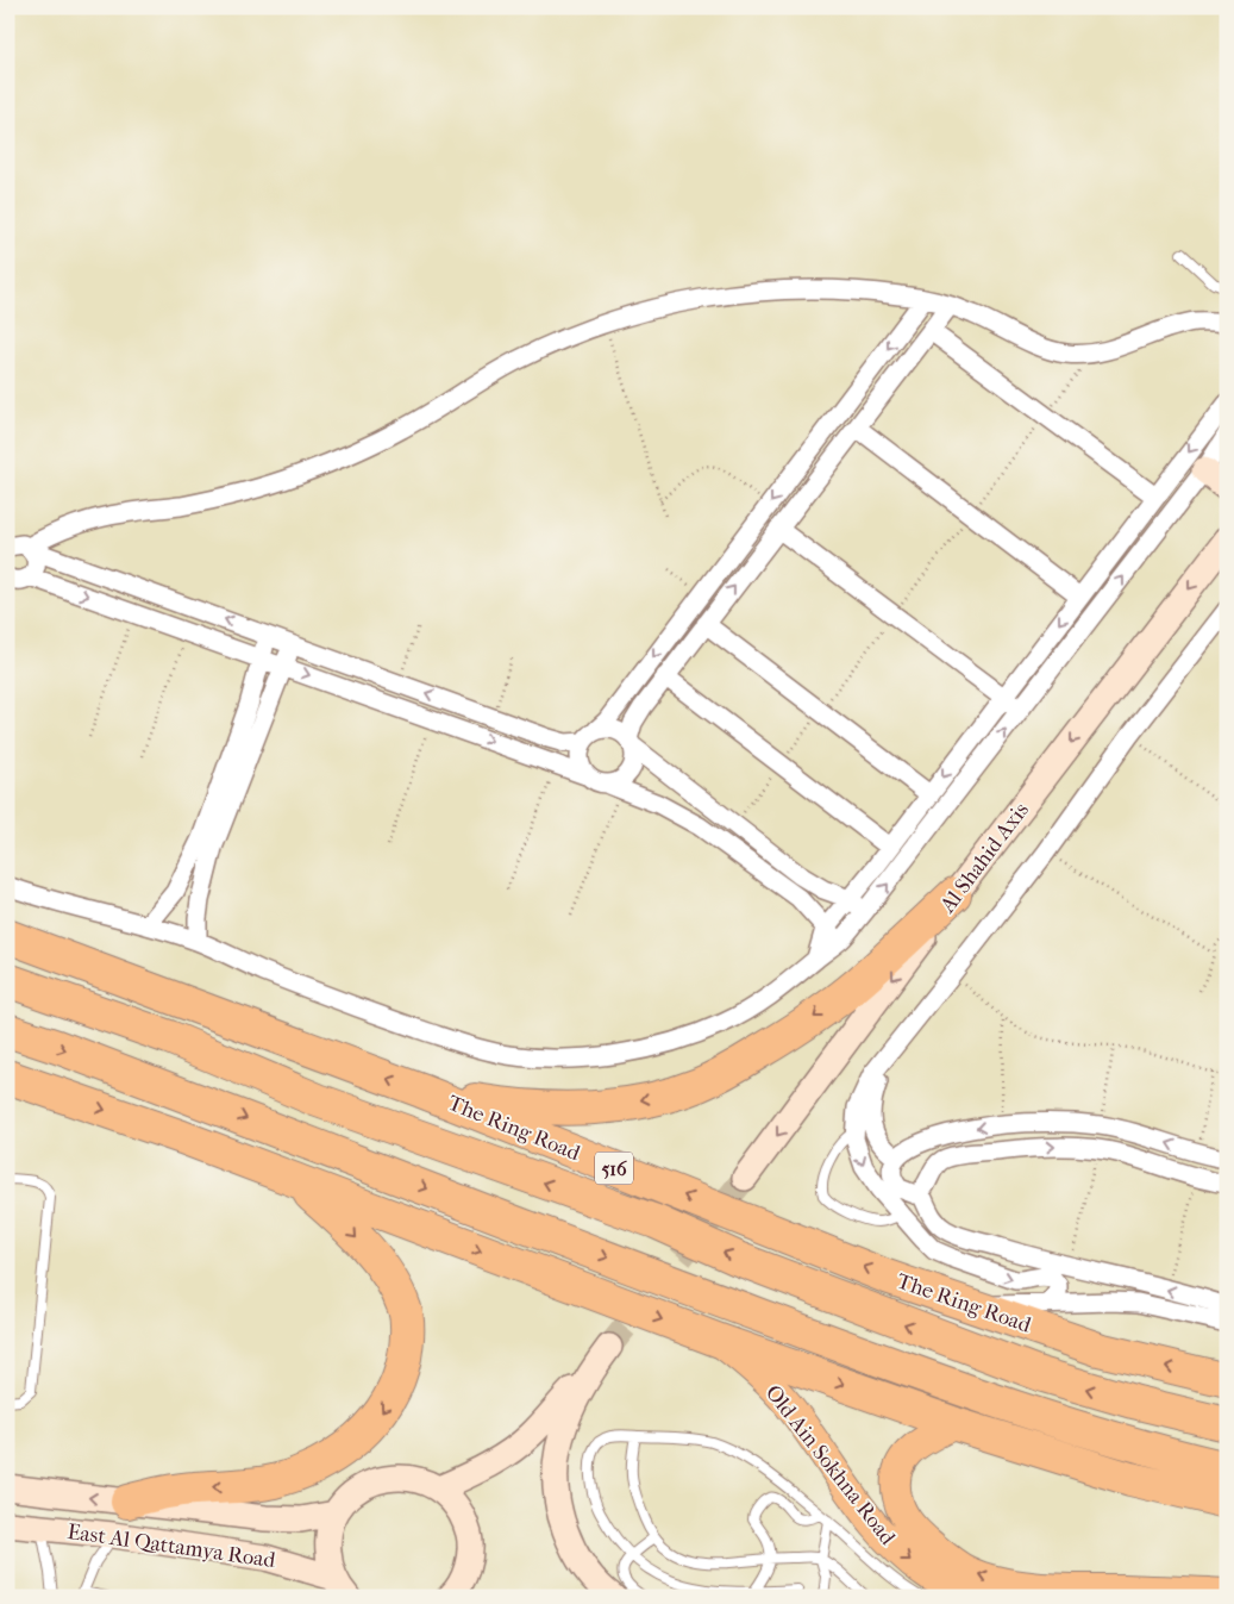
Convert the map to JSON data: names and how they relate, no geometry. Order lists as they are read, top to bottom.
{
  "streets": {
    "highway": ["The Ring Road", "516"],
    "main road": ["Old Ain Sokhna Road"],
    "street": ["Al Shahid Axis", "East Al Qattamya Road"]
  }
}
